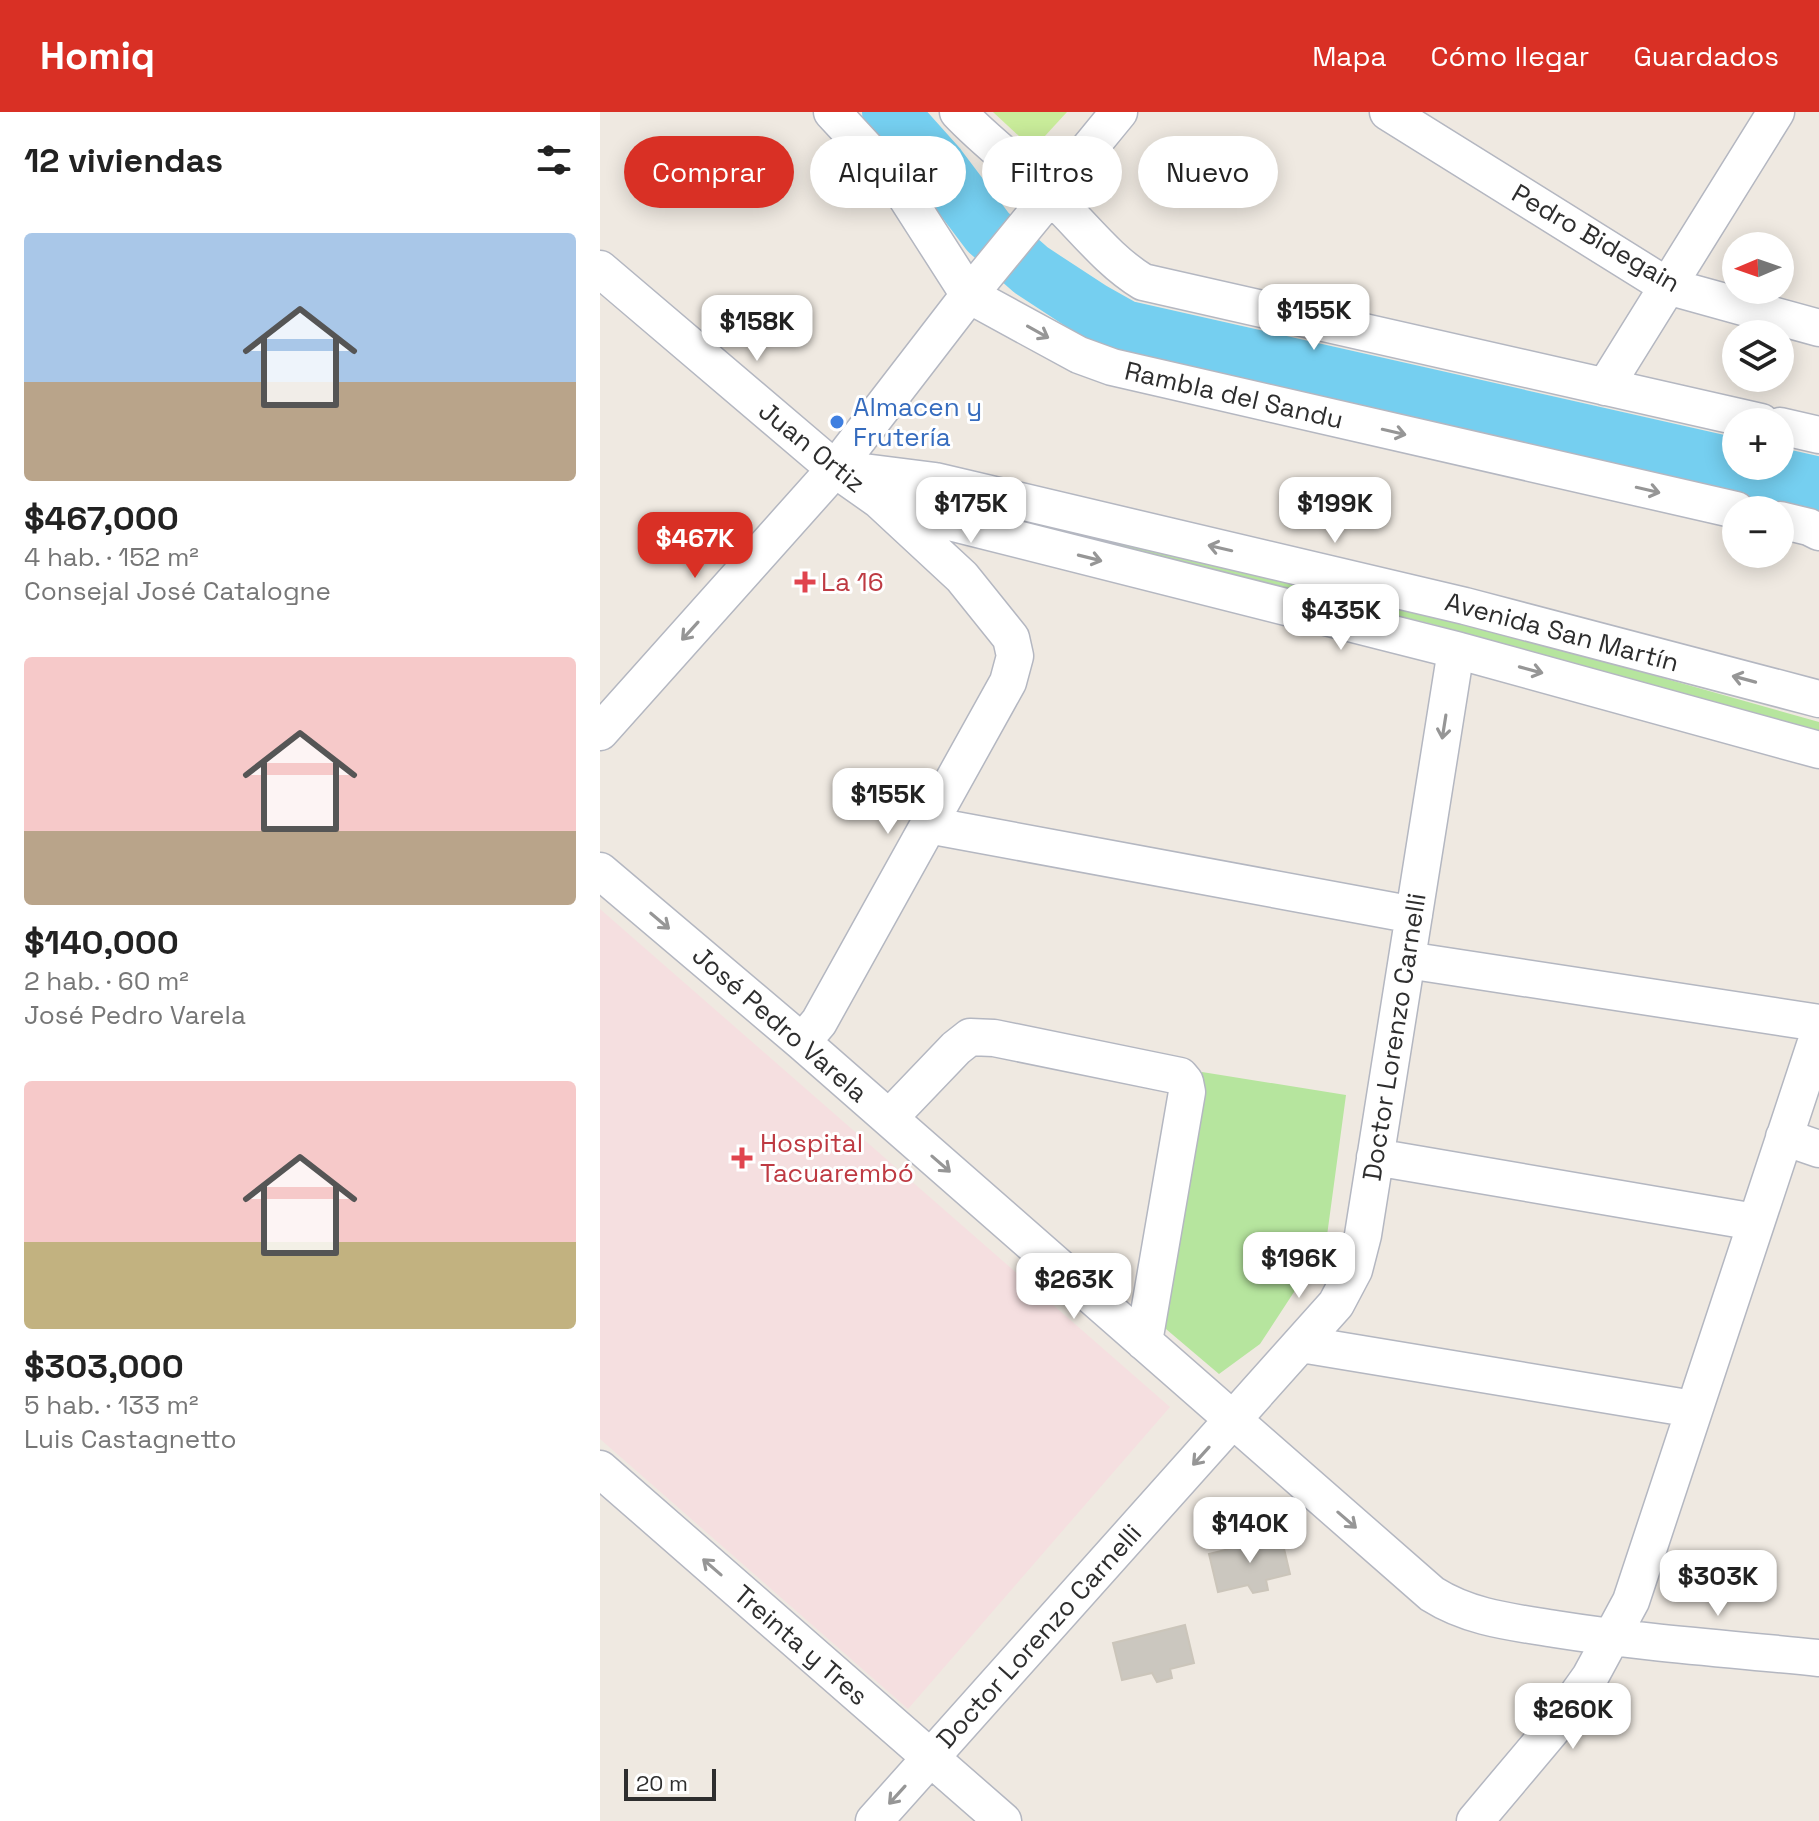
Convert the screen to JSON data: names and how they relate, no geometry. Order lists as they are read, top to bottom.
{
  "streets": {
    "street": [
      "Pedro Bidegain",
      "Rambla del Sandu",
      "Juan Ortiz",
      "Avenida San Martín",
      "José Pedro Varela",
      "Doctor Lorenzo Carnelli",
      "Treinta y Tres"
    ]
  },
  "crossings": [
    ["Juan Ortiz", "Avenida San Martín"],
    ["Avenida San Martín", "Doctor Lorenzo Carnelli"],
    ["José Pedro Varela", "Doctor Lorenzo Carnelli"],
    ["Doctor Lorenzo Carnelli", "Treinta y Tres"]
  ],
  "one_way": ["José Pedro Varela", "Doctor Lorenzo Carnelli", "Treinta y Tres"],
  "places": {
    "other": ["Almacen y Frutería"],
    "health": ["La 16", "Hospital Tacuarembó"]
  },
  "scale_bar": "20 m",
  "north": "left",
  "page": {
    "header": "Homiq",
    "nav": ["Mapa", "Cómo llegar", "Guardados"],
    "heading": "12 viviendas",
    "chip": [
      "Comprar",
      "Alquilar",
      "Filtros",
      "Nuevo"
    ],
    "list": [
      {
        "name": "$467,000",
        "note": "4 hab. · 152 m² · Consejal José Catalogne"
      },
      {
        "name": "$140,000",
        "note": "2 hab. · 60 m² · José Pedro Varela"
      },
      {
        "name": "$303,000",
        "note": "5 hab. · 133 m² · Luis Castagnetto"
      }
    ],
    "map_buttons": ["+", "−"],
    "price": [
      "$155K",
      "$158K",
      "$175K",
      "$199K",
      "$467K",
      "$435K",
      "$155K",
      "$196K",
      "$263K",
      "$140K",
      "$303K",
      "$260K"
    ],
    "scale": "20 m"
  }
}
